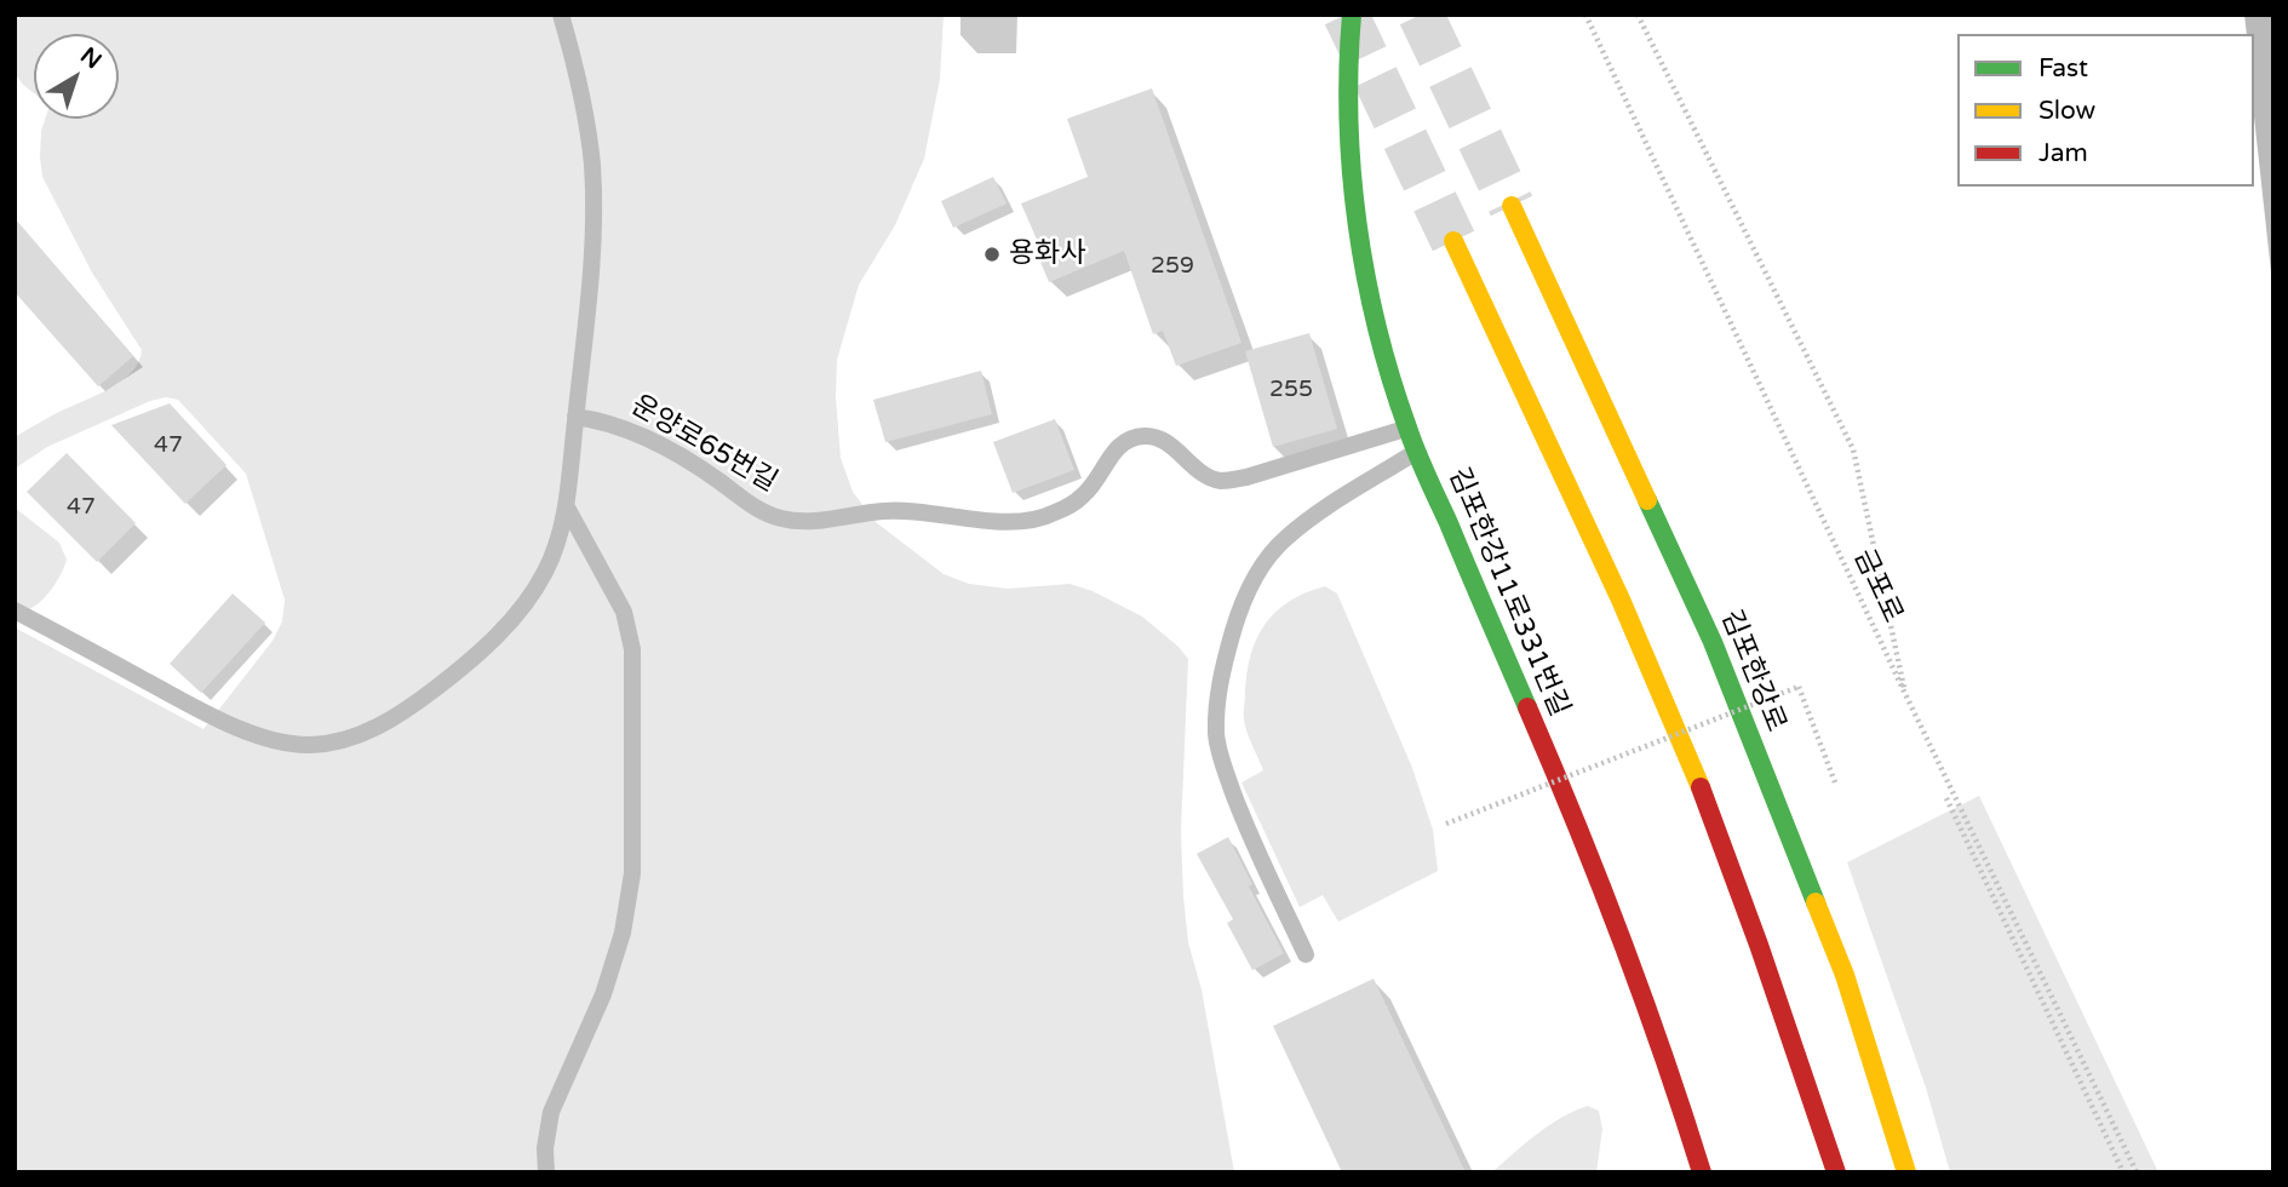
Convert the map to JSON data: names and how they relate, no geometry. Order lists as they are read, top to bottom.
{
  "streets": {
    "main road": ["김포한강11로331번길", "김포한강로"],
    "lane": ["운양로65번길"],
    "path": ["금포로"]
  },
  "crossings": [
    ["운양로65번길", "김포한강11로331번길"]
  ],
  "places": ["용화사"],
  "house_numbers": [
    "259",
    "255",
    "47",
    "47"
  ],
  "legend": ["Fast", "Slow", "Jam"],
  "north": "top right"
}
